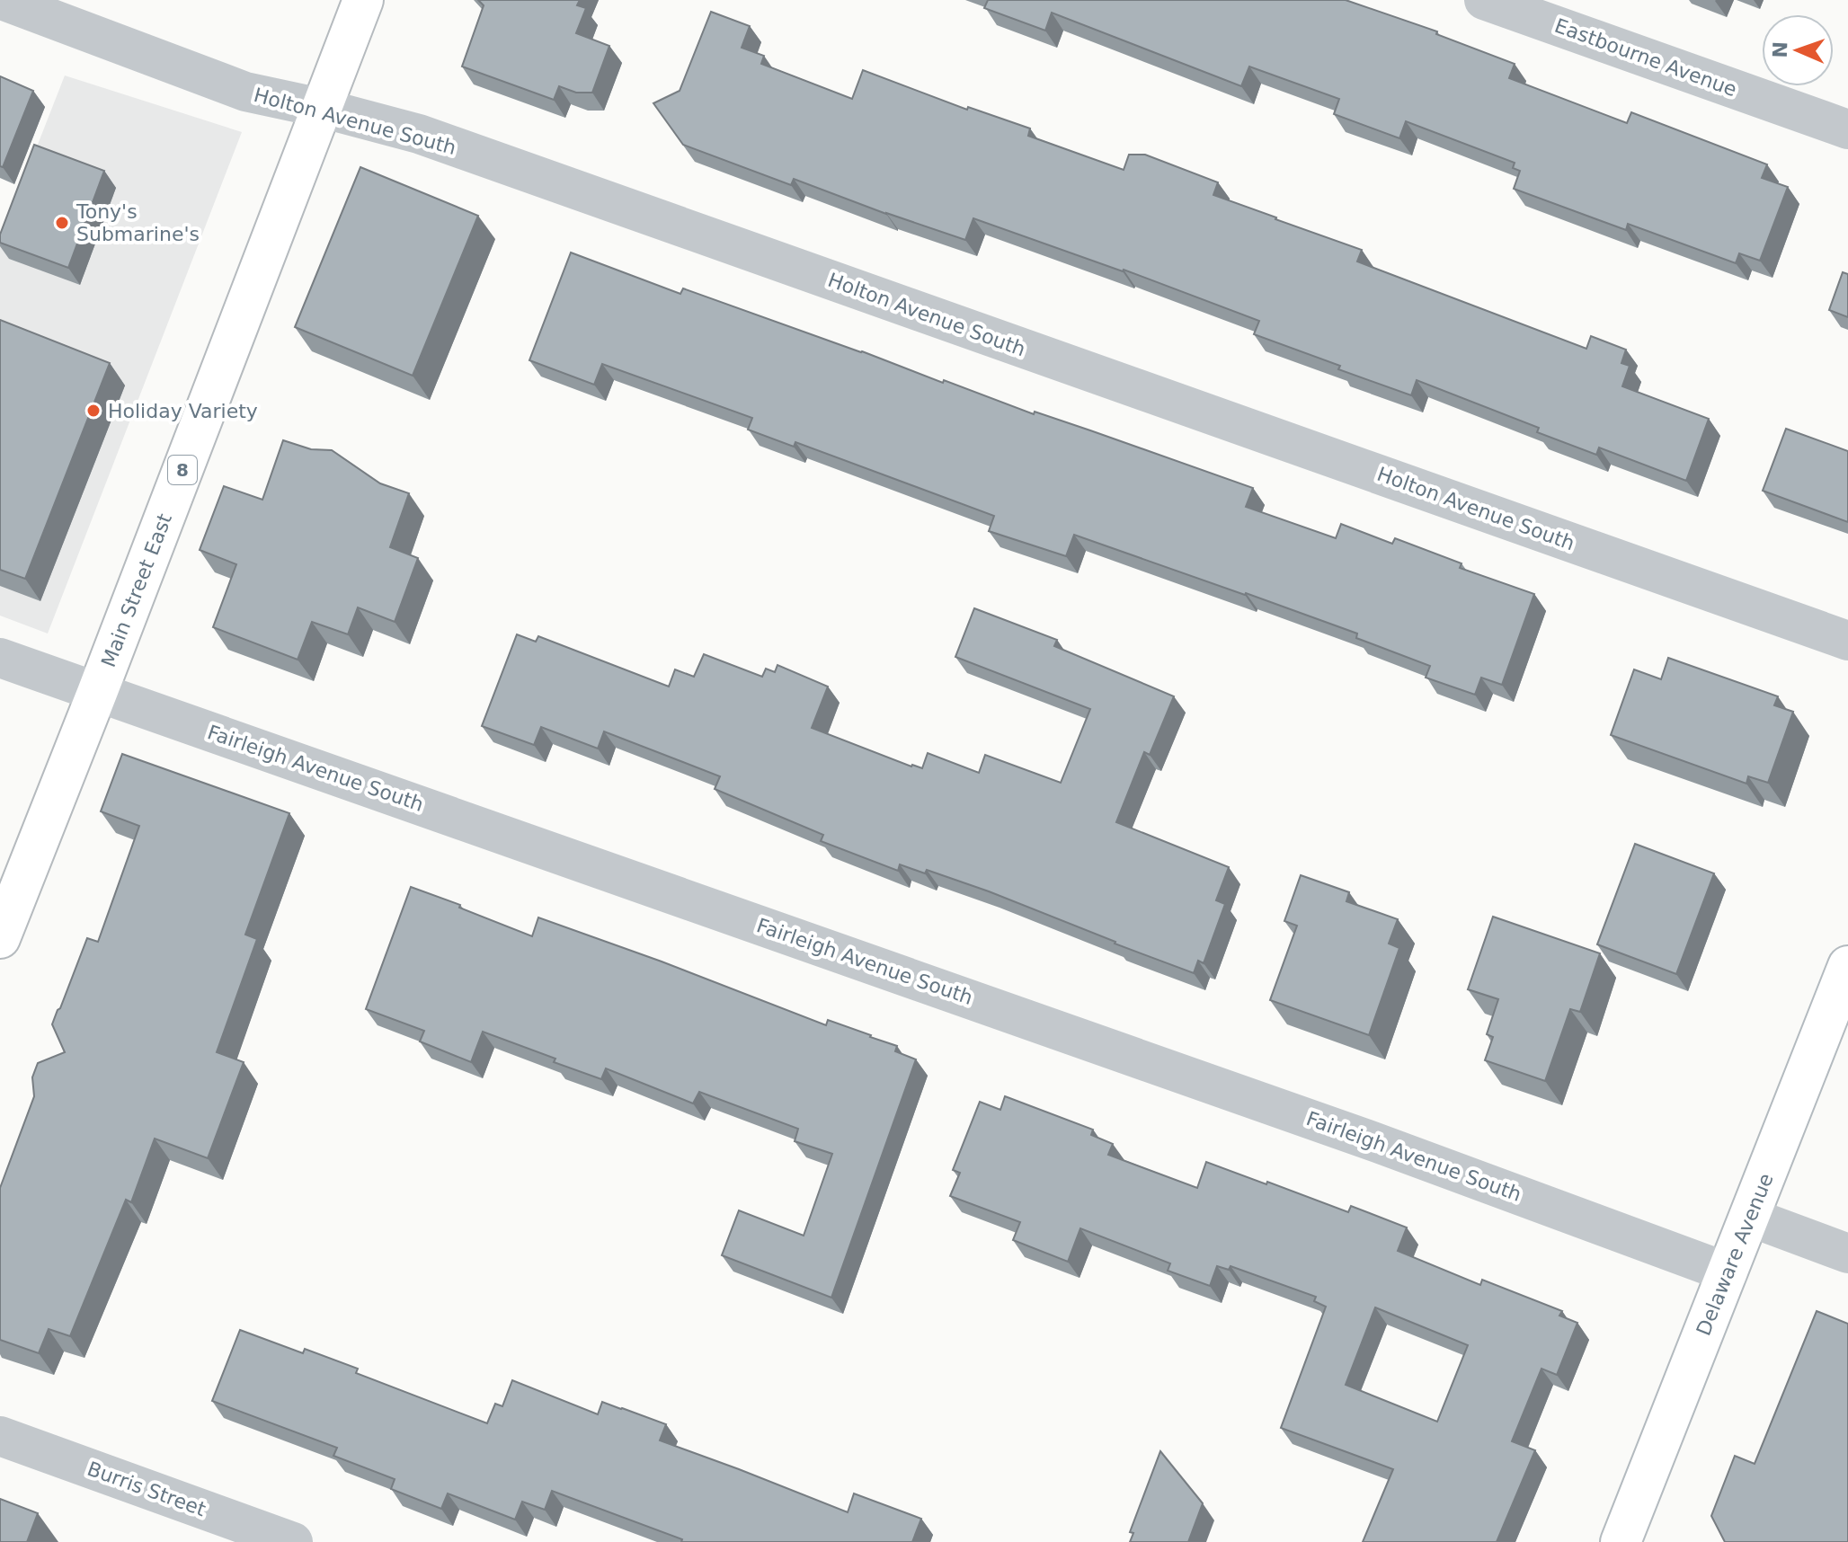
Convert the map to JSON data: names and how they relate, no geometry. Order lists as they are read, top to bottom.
{
  "streets": {
    "main road": ["8", "Main Street East", "Delaware Avenue"],
    "street": [
      "Eastbourne Avenue",
      "Holton Avenue South",
      "Fairleigh Avenue South",
      "Burris Street"
    ]
  },
  "crossings": [
    ["Holton Avenue South", "Main Street East"],
    ["Main Street East", "Fairleigh Avenue South"],
    ["Fairleigh Avenue South", "Delaware Avenue"]
  ],
  "places": ["Tony's Submarine's", "Holiday Variety"],
  "north": "left"
}
